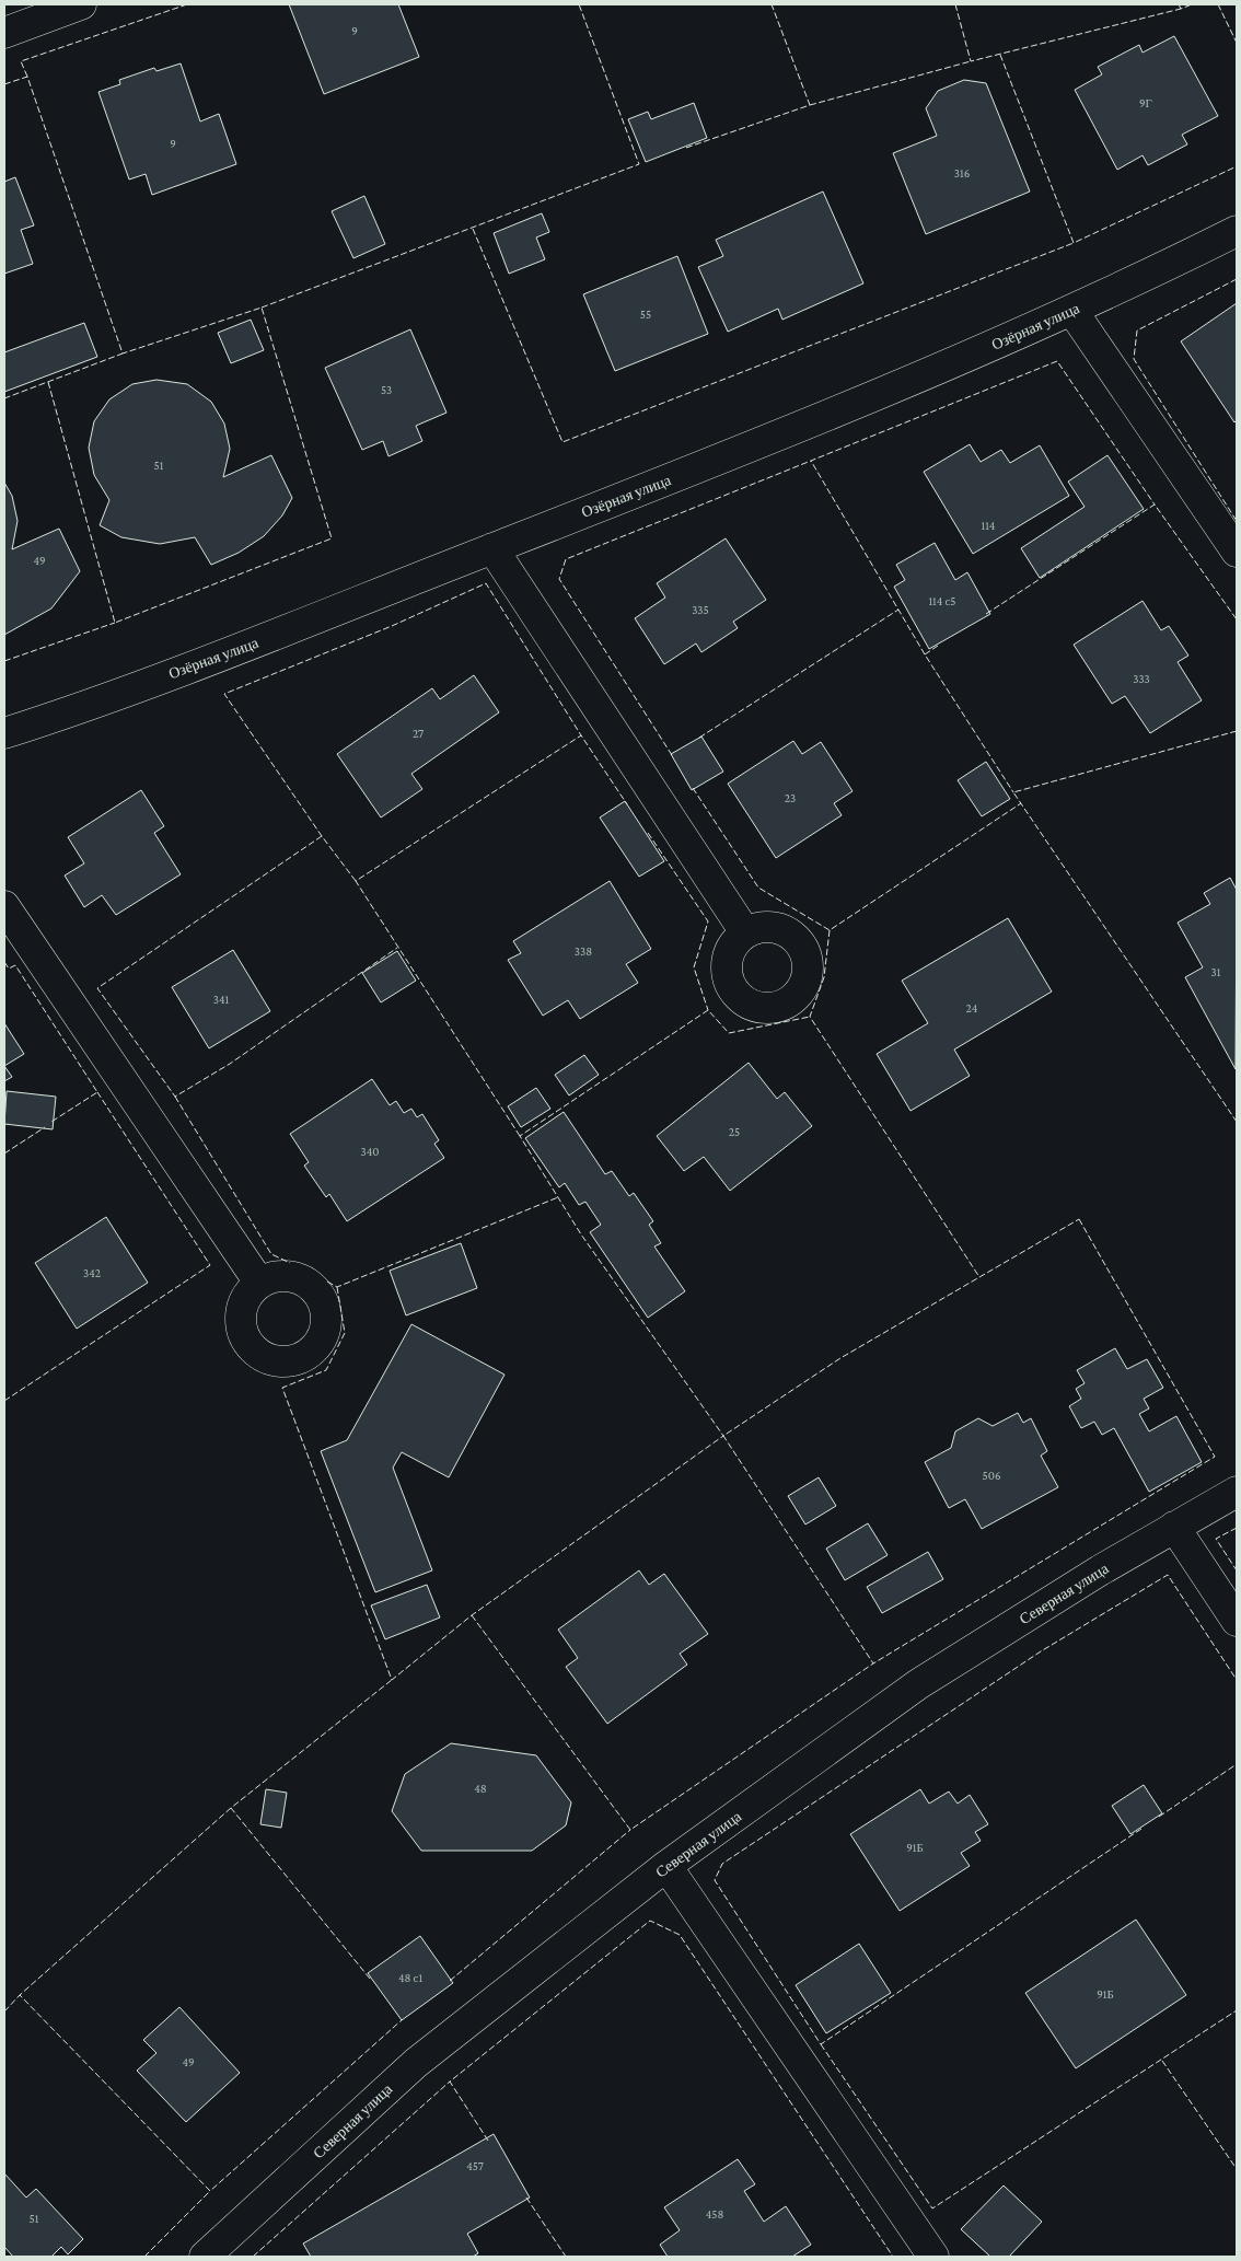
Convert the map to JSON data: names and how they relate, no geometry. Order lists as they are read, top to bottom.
{
  "streets": {
    "street": ["Озёрная улица", "Северная улица"]
  },
  "house_numbers": [
    "9",
    "9Г",
    "9",
    "316",
    "55",
    "53",
    "51",
    "114",
    "49",
    "114 с5",
    "335",
    "333",
    "27",
    "23",
    "338",
    "31",
    "341",
    "24",
    "25",
    "340",
    "342",
    "506",
    "48",
    "91Б",
    "48 с1",
    "91Б",
    "49",
    "457",
    "458",
    "51"
  ]
}
